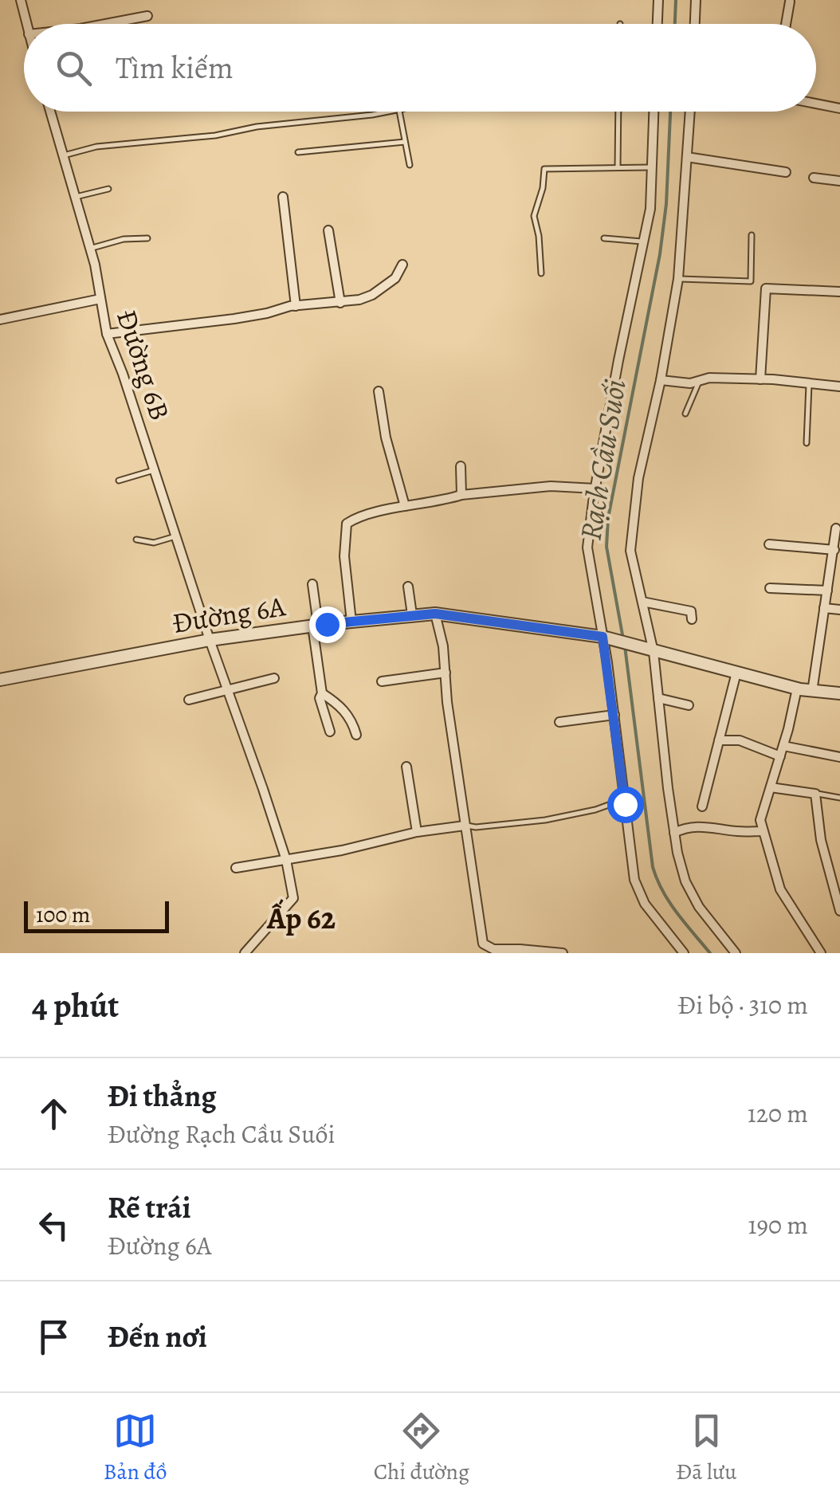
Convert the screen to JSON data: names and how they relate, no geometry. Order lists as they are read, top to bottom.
{
  "streets": {
    "street": ["Đường 6B", "Đường 6A"]
  },
  "crossings": [
    ["Đường 6B", "Đường 6A"]
  ],
  "districts": ["Ấp 62"],
  "water": ["Rạch Cầu Suối"],
  "scale_bar": "100 m",
  "page": {
    "search": "Tìm kiếm",
    "scale": "100 m",
    "heading": ["4 phút", "Đi bộ · 310 m"],
    "list": [
      ["Đi thẳng", "Đường Rạch Cầu Suối", "120 m"],
      ["Rẽ trái", "Đường 6A", "190 m"],
      "Đến nơi"
    ],
    "nav": ["Bản đồ", "Chỉ đường", "Đã lưu"]
  }
}
